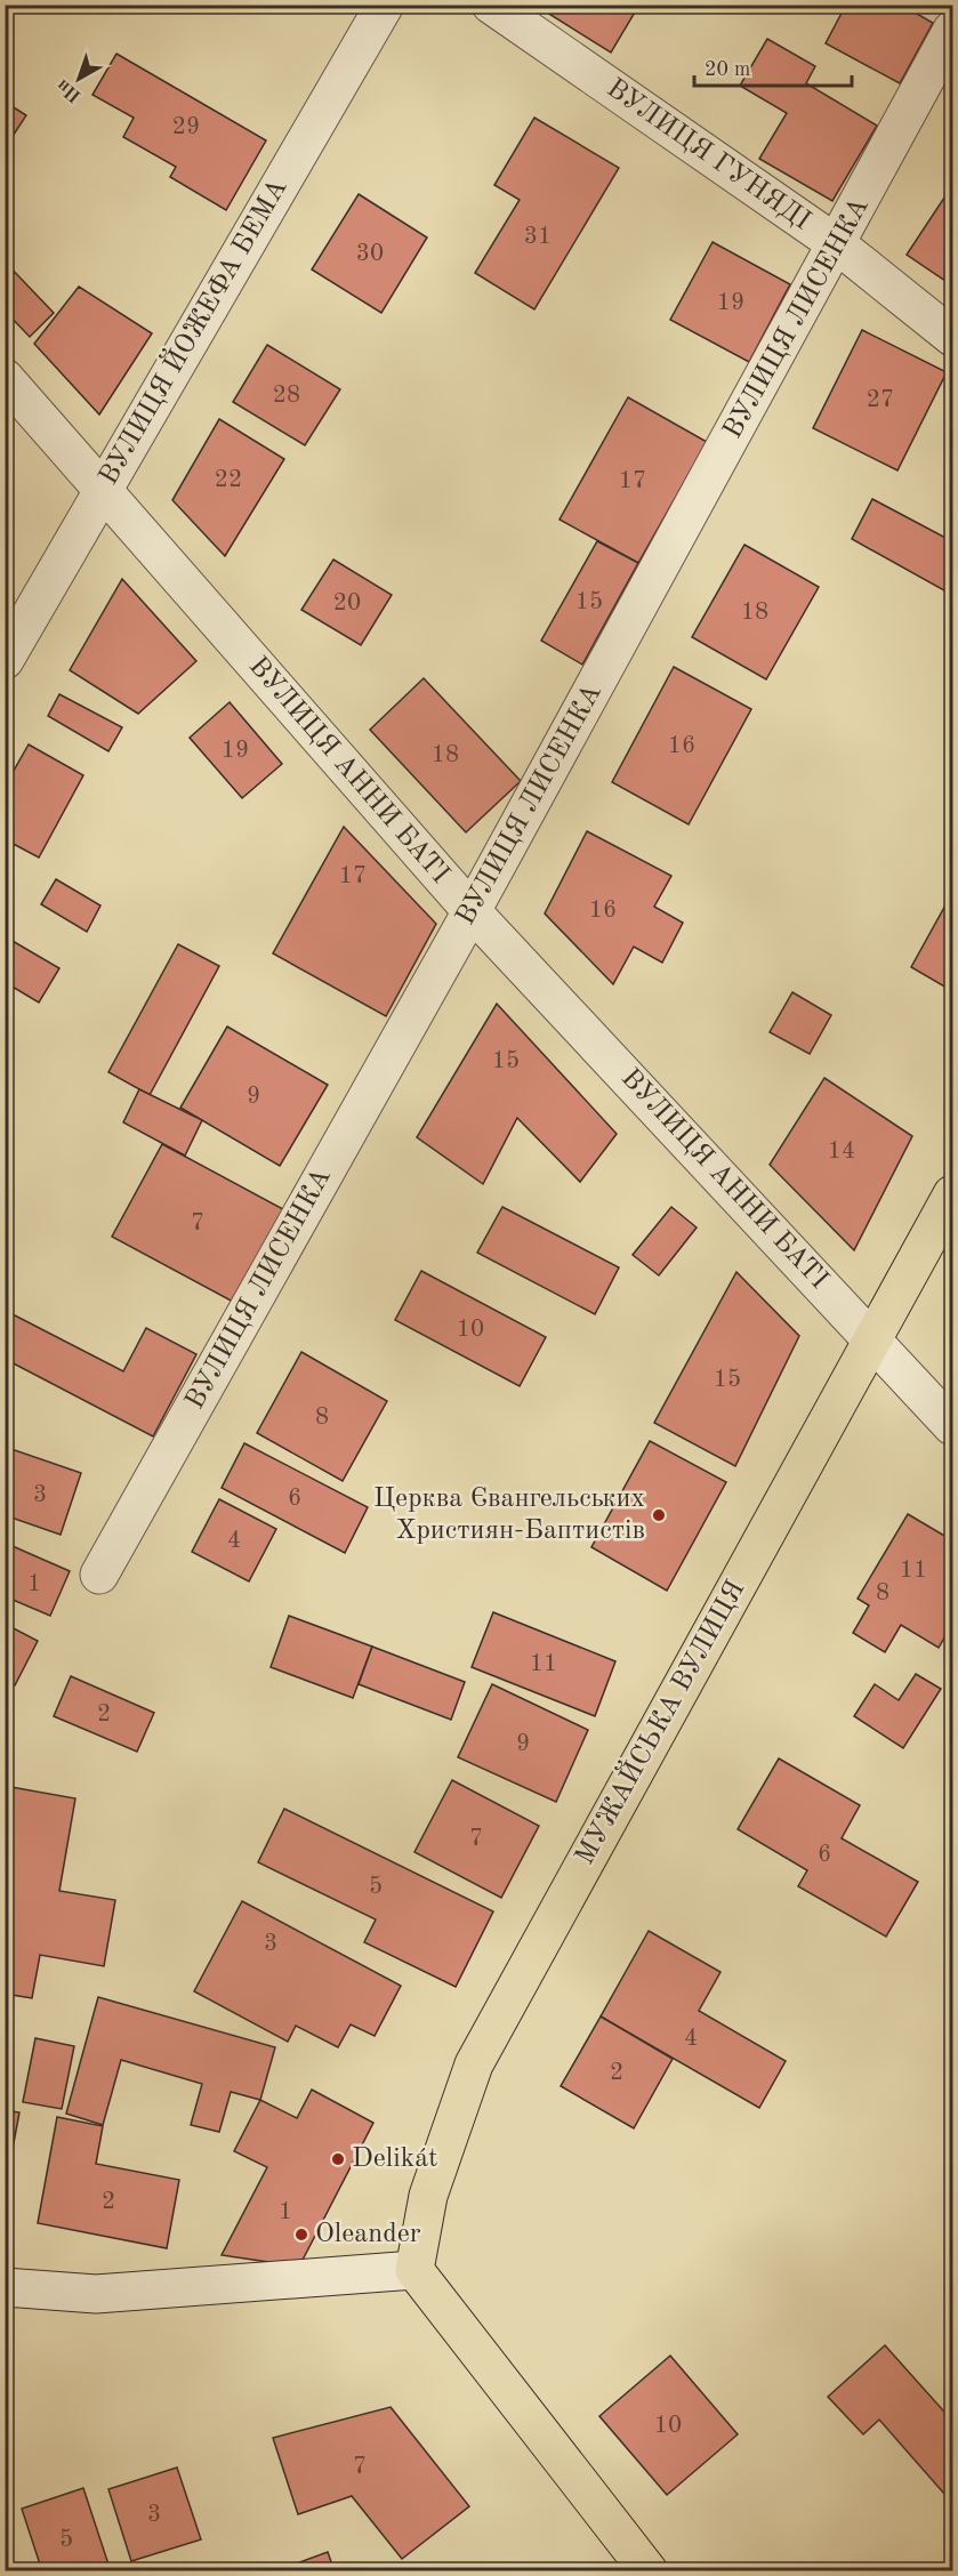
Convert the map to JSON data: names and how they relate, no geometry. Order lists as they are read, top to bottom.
{
  "streets": {
    "highway": ["МУЖАЙСЬКА ВУЛИЦЯ"],
    "street": [
      "ВУЛИЦЯ ГУНЯДІ",
      "ВУЛИЦЯ ЛИСЕНКА",
      "ВУЛИЦЯ ЙОЖЕФА БЕМА",
      "ВУЛИЦЯ АННИ БАТІ"
    ]
  },
  "crossings": [
    ["ВУЛИЦЯ ГУНЯДІ", "ВУЛИЦЯ ЛИСЕНКА"],
    ["ВУЛИЦЯ ЛИСЕНКА", "ВУЛИЦЯ АННИ БАТІ"],
    ["ВУЛИЦЯ ЙОЖЕФА БЕМА", "ВУЛИЦЯ АННИ БАТІ"],
    ["ВУЛИЦЯ АННИ БАТІ", "МУЖАЙСЬКА ВУЛИЦЯ"]
  ],
  "places": ["Церква Євангельських Християн-Баптистів", "Delikát", "Oleander"],
  "house_numbers": [
    "29",
    "31",
    "30",
    "19",
    "28",
    "27",
    "22",
    "17",
    "15",
    "20",
    "18",
    "16",
    "19",
    "18",
    "17",
    "16",
    "15",
    "9",
    "14",
    "7",
    "10",
    "15",
    "8",
    "3",
    "6",
    "4",
    "11",
    "1",
    "8",
    "11",
    "2",
    "9",
    "7",
    "6",
    "5",
    "3",
    "4",
    "2",
    "2",
    "1",
    "10",
    "7",
    "3",
    "5"
  ],
  "scale_bar": "20 m",
  "north": "bottom left"
}
